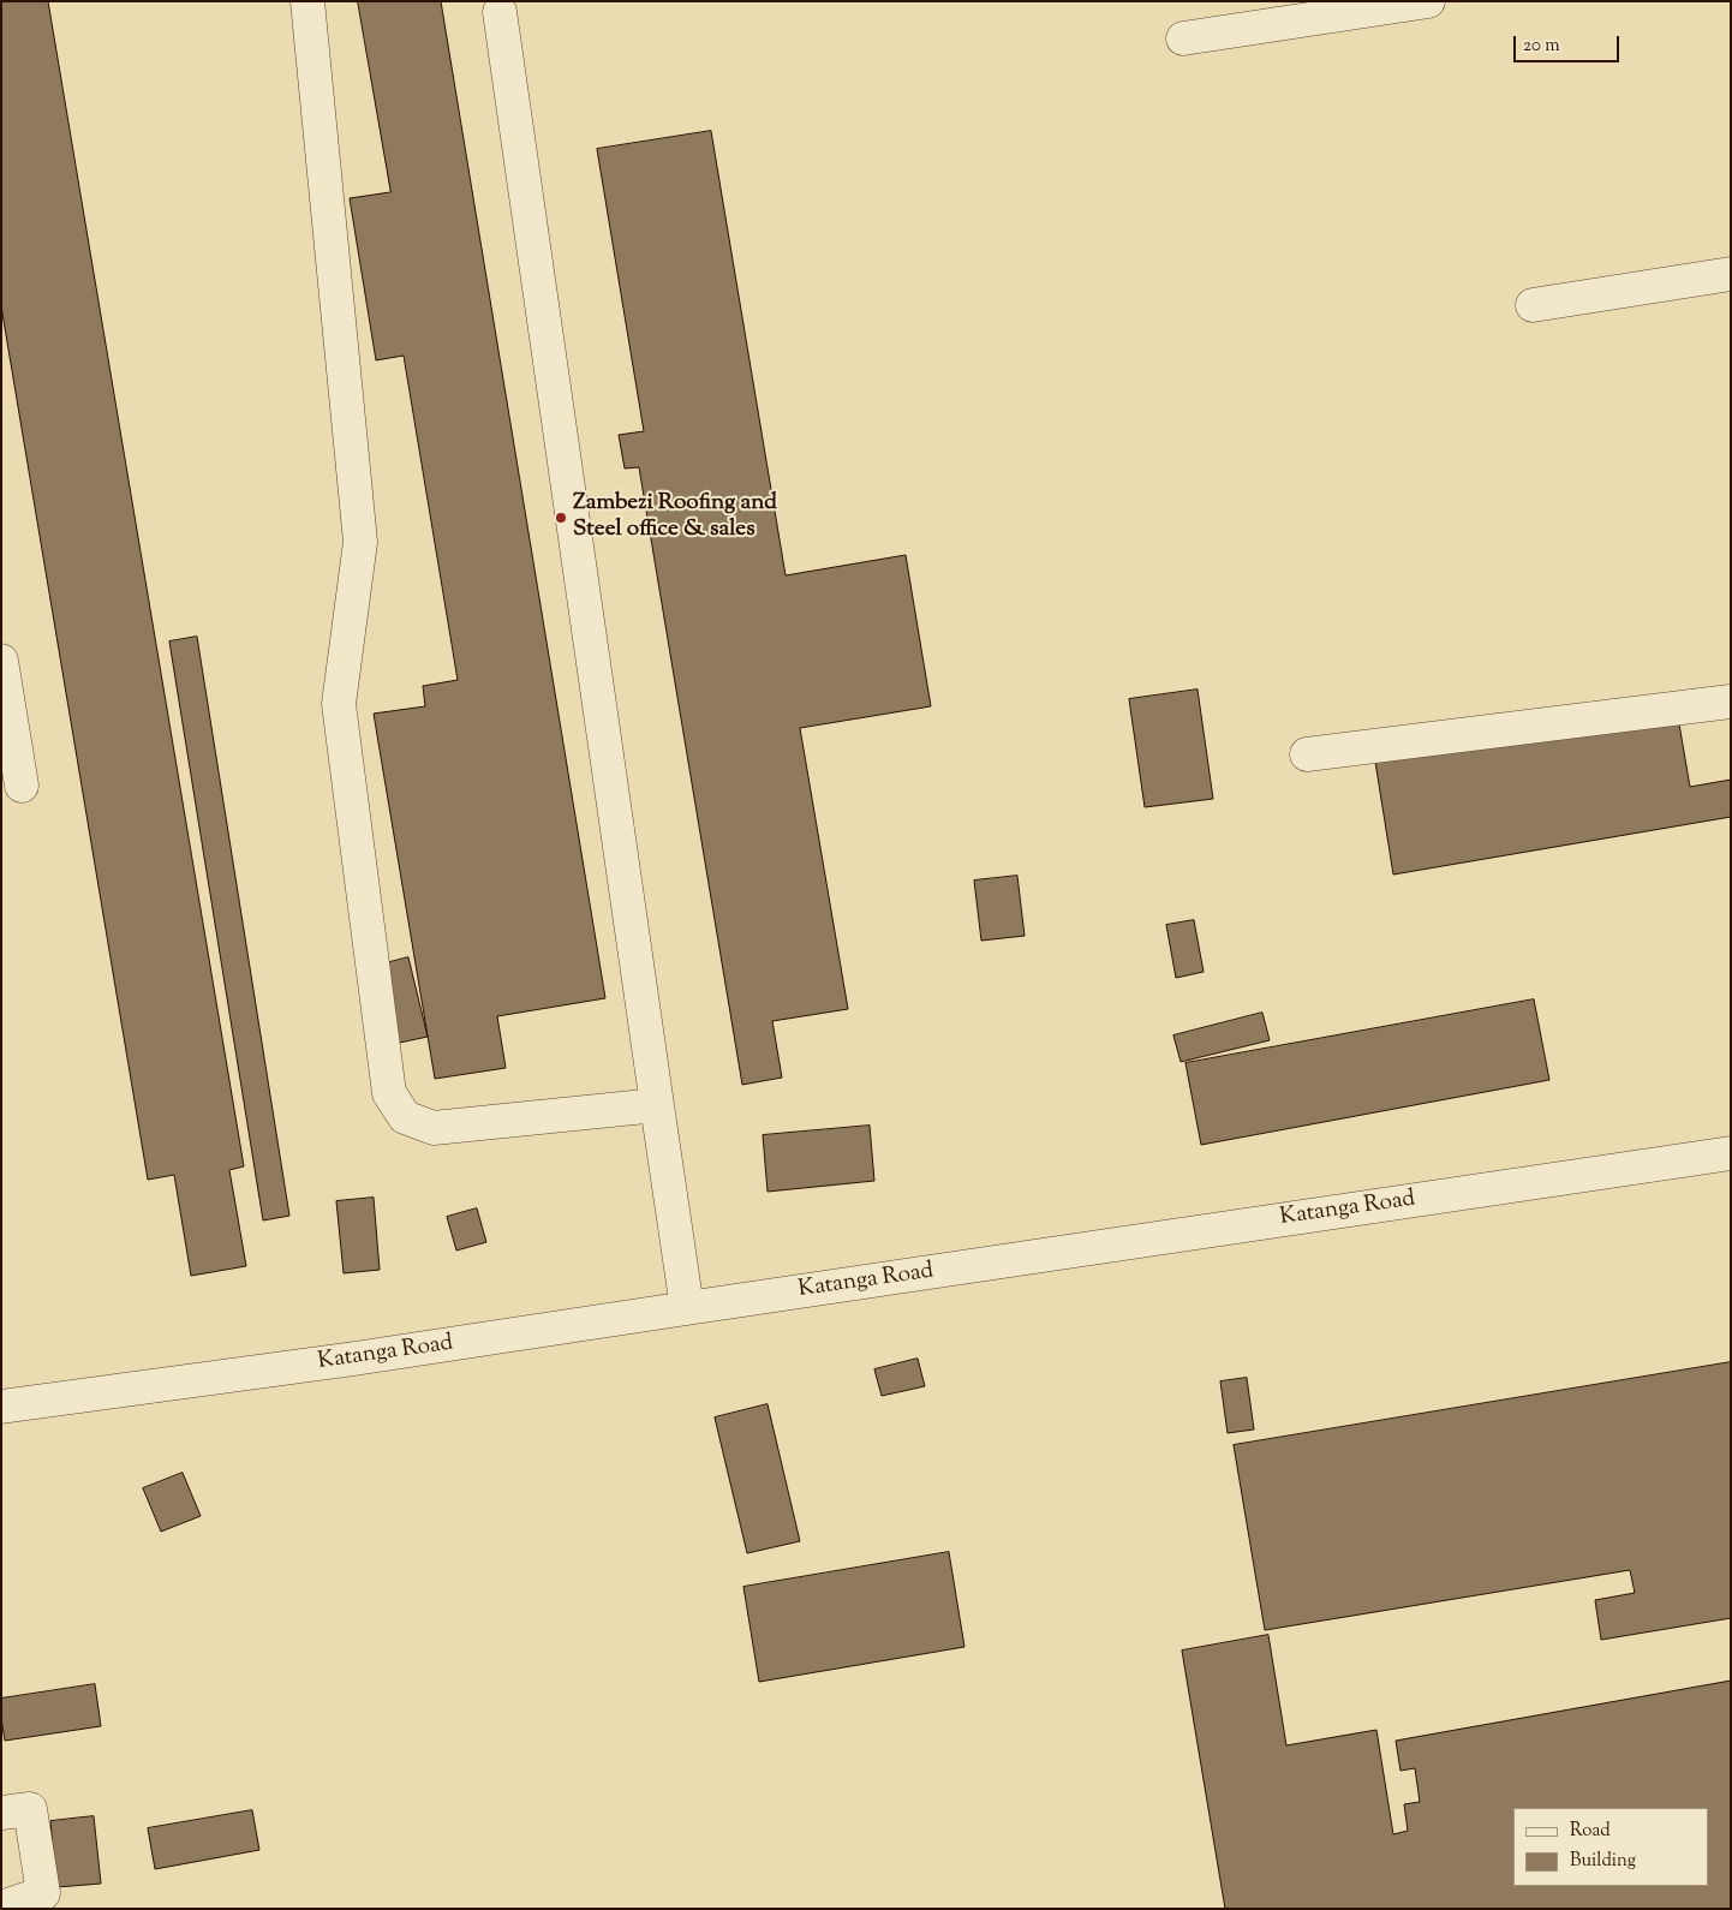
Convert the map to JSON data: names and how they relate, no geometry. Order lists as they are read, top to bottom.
{
  "streets": {
    "street": ["Katanga Road"]
  },
  "places": ["Zambezi Roofing and Steel office & sales"],
  "legend": ["Road", "Building"],
  "scale_bar": "20 m"
}
